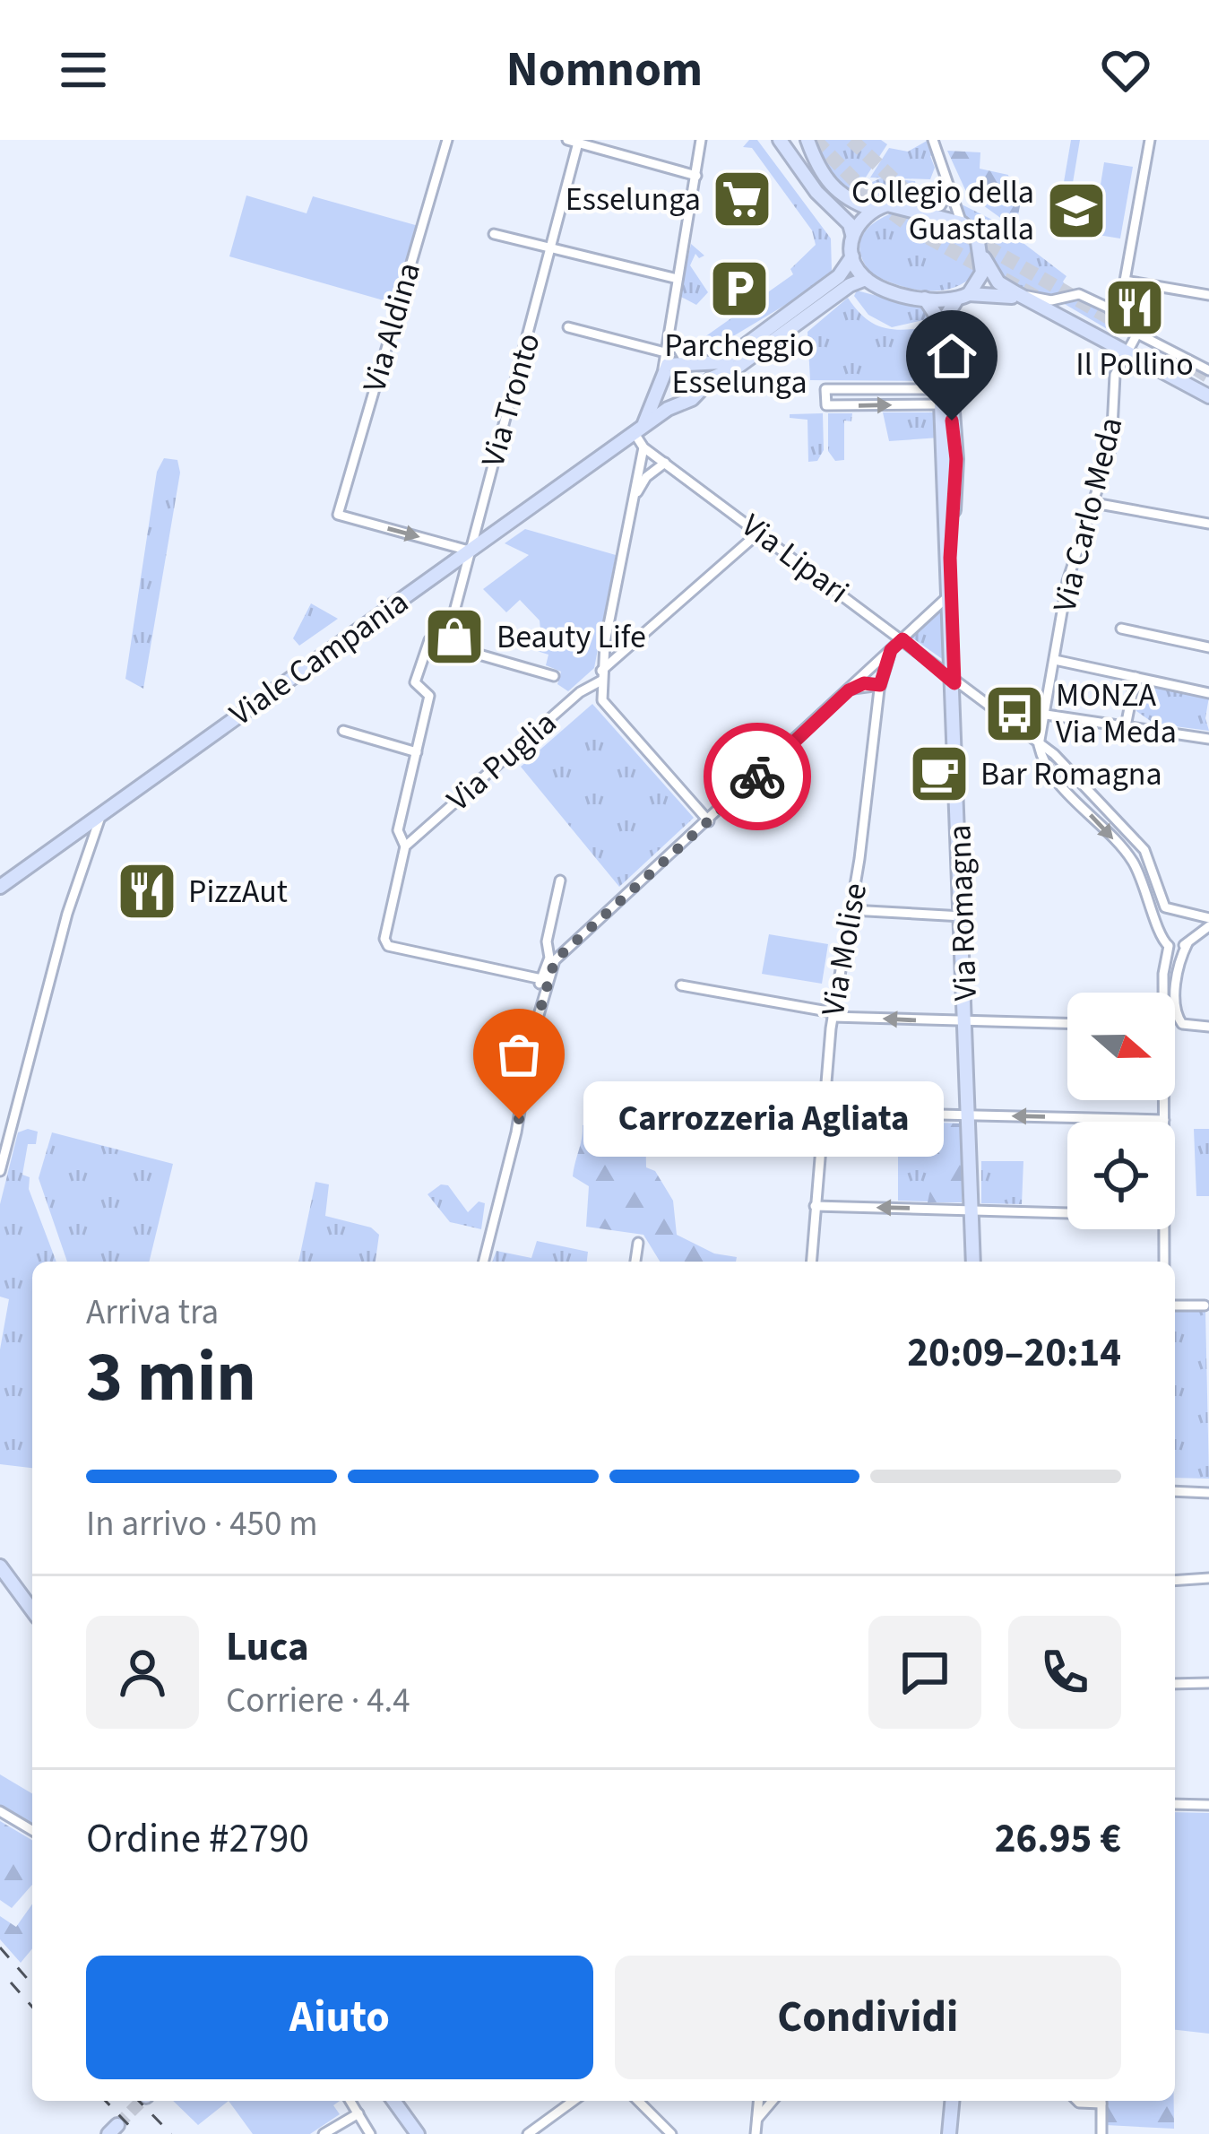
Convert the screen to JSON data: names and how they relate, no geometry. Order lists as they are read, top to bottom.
{
  "streets": {
    "street": [
      "Via Aldina",
      "Via Tronto",
      "Via Carlo Meda",
      "Via Lipari",
      "Viale Campania",
      "Via Puglia",
      "Via Romagna",
      "Via Molise"
    ]
  },
  "crossings": [
    ["Via Aldina", "Via Tronto"],
    ["Via Aldina", "Viale Campania"],
    ["Via Tronto", "Viale Campania"],
    ["Via Tronto", "Via Puglia"],
    ["Via Lipari", "Viale Campania"],
    ["Via Lipari", "Via Puglia"],
    ["Via Lipari", "Via Romagna"]
  ],
  "places": {
    "supermarket": ["Esselunga"],
    "school or university": ["Collegio della Guastalla"],
    "parking": ["Parcheggio Esselunga"],
    "restaurant": ["Il Pollino", "PizzAut"],
    "shop": ["Beauty Life"],
    "bus stop": ["MONZA Via Meda"],
    "cafe": ["Bar Romagna"],
    "other": ["Carrozzeria Agliata"]
  },
  "north": "right",
  "page": {
    "header": "Nomnom",
    "bubble": "Carrozzeria Agliata",
    "heading": ["3 min", "Arriva tra", "20:09–20:14"],
    "panel": [
      "Luca",
      "Corriere · 4.4",
      "Ordine #2790",
      "26.95 €"
    ],
    "bar": "In arrivo · 450 m",
    "buttons": ["Aiuto", "Condividi"]
  }
}
